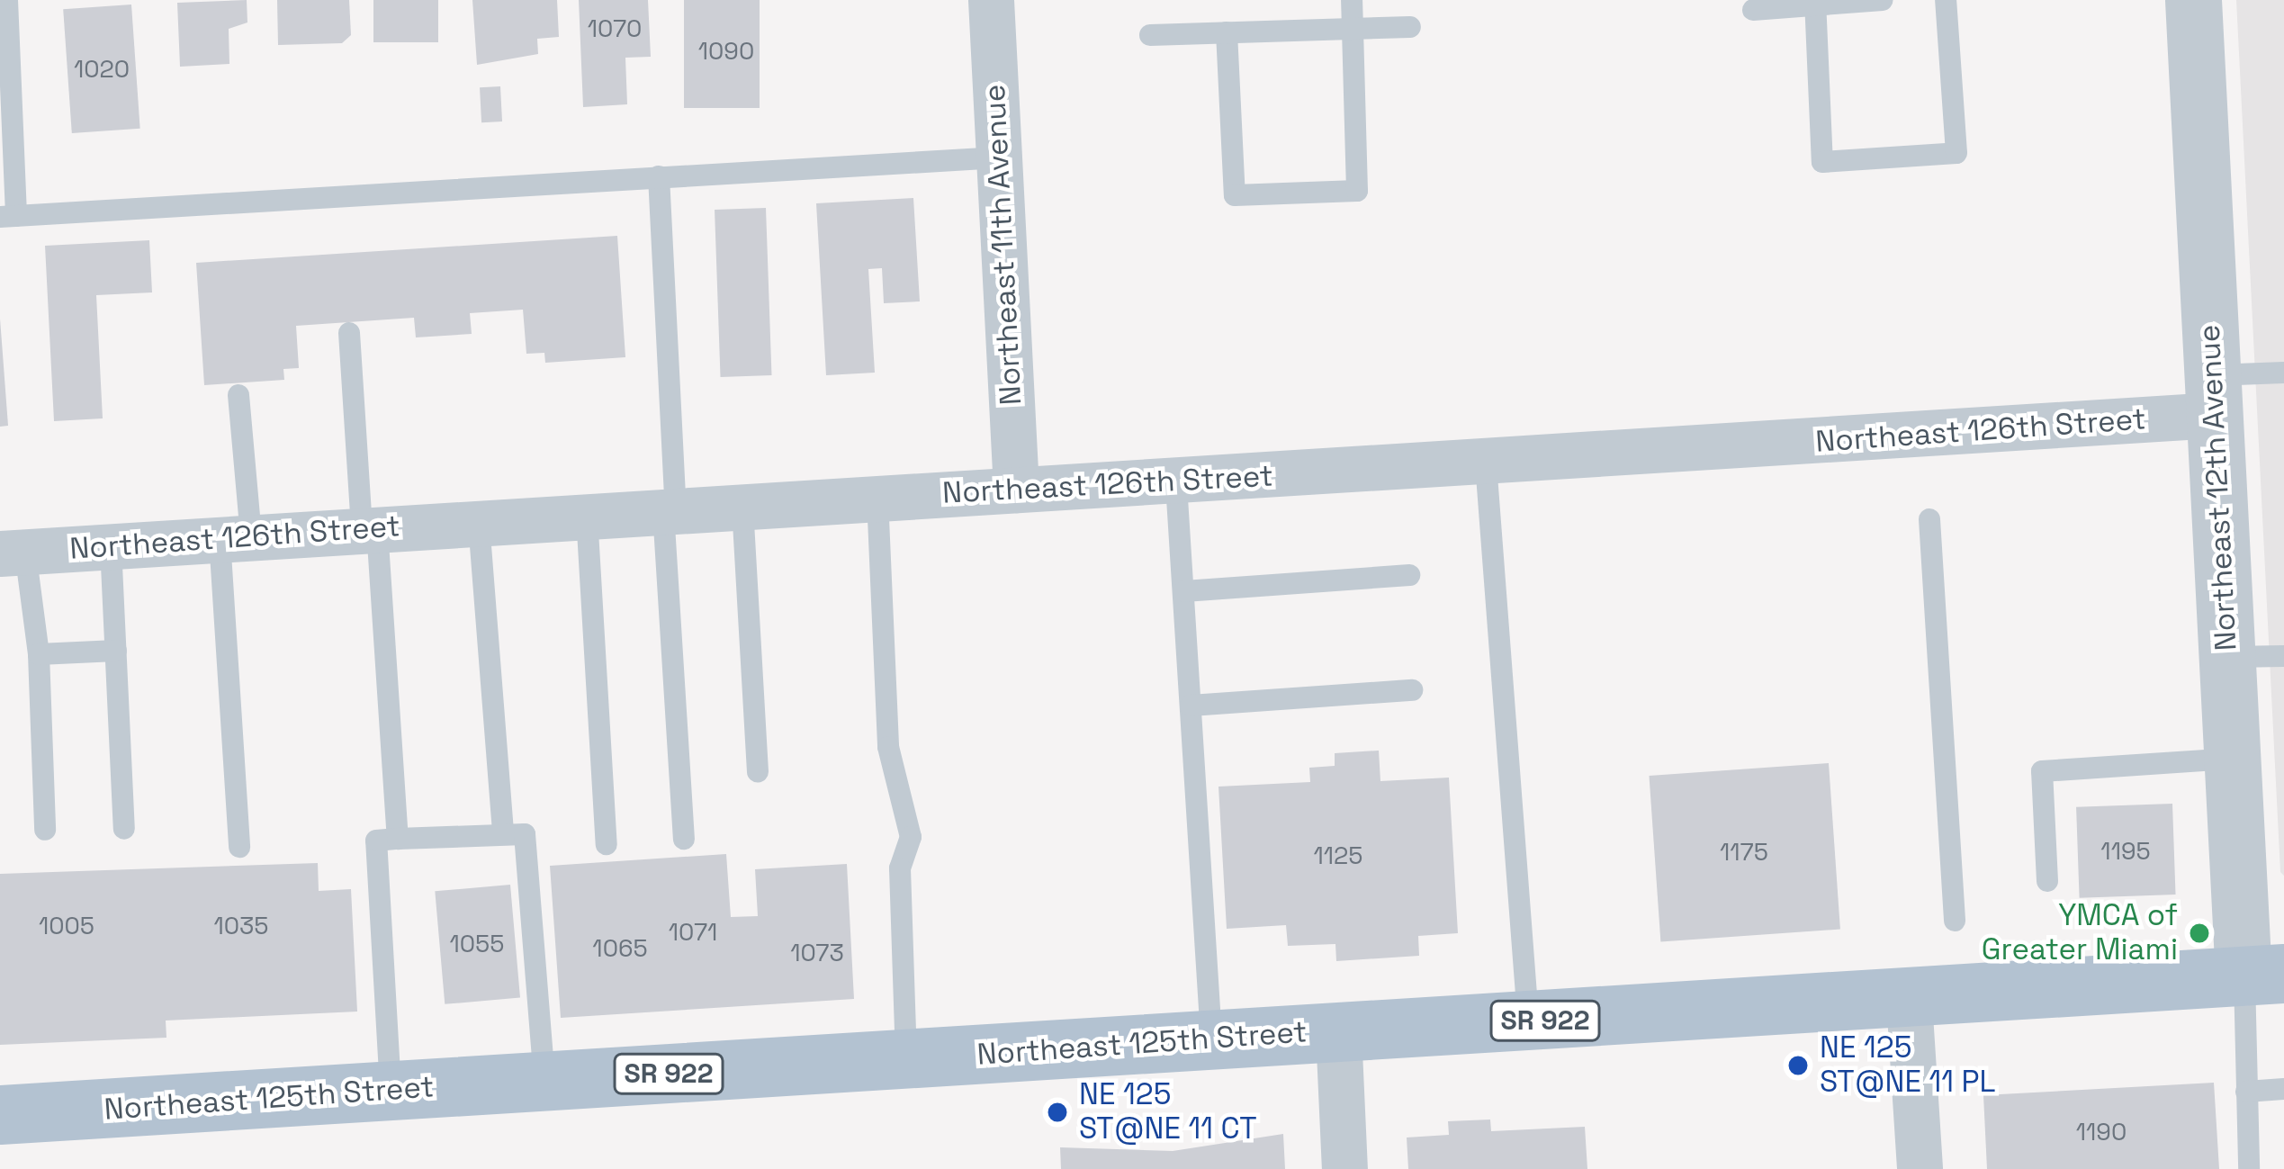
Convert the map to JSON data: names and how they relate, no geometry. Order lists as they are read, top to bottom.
{
  "streets": {
    "main road": ["SR 922", "Northeast 125th Street"],
    "street": ["Northeast 11th Avenue", "Northeast 126th Street", "Northeast 12th Avenue"]
  },
  "crossings": [
    ["Northeast 11th Avenue", "Northeast 126th Street"],
    ["Northeast 126th Street", "Northeast 12th Avenue"],
    ["Northeast 12th Avenue", "Northeast 125th Street"]
  ],
  "places": ["YMCA of Greater Miami", "NE 125 ST@NE 11 PL", "NE 125 ST@NE 11 CT"],
  "house_numbers": [
    "1070",
    "1090",
    "1020",
    "1195",
    "1175",
    "1125",
    "1005",
    "1035",
    "1071",
    "1055",
    "1065",
    "1073",
    "1190"
  ]
}
